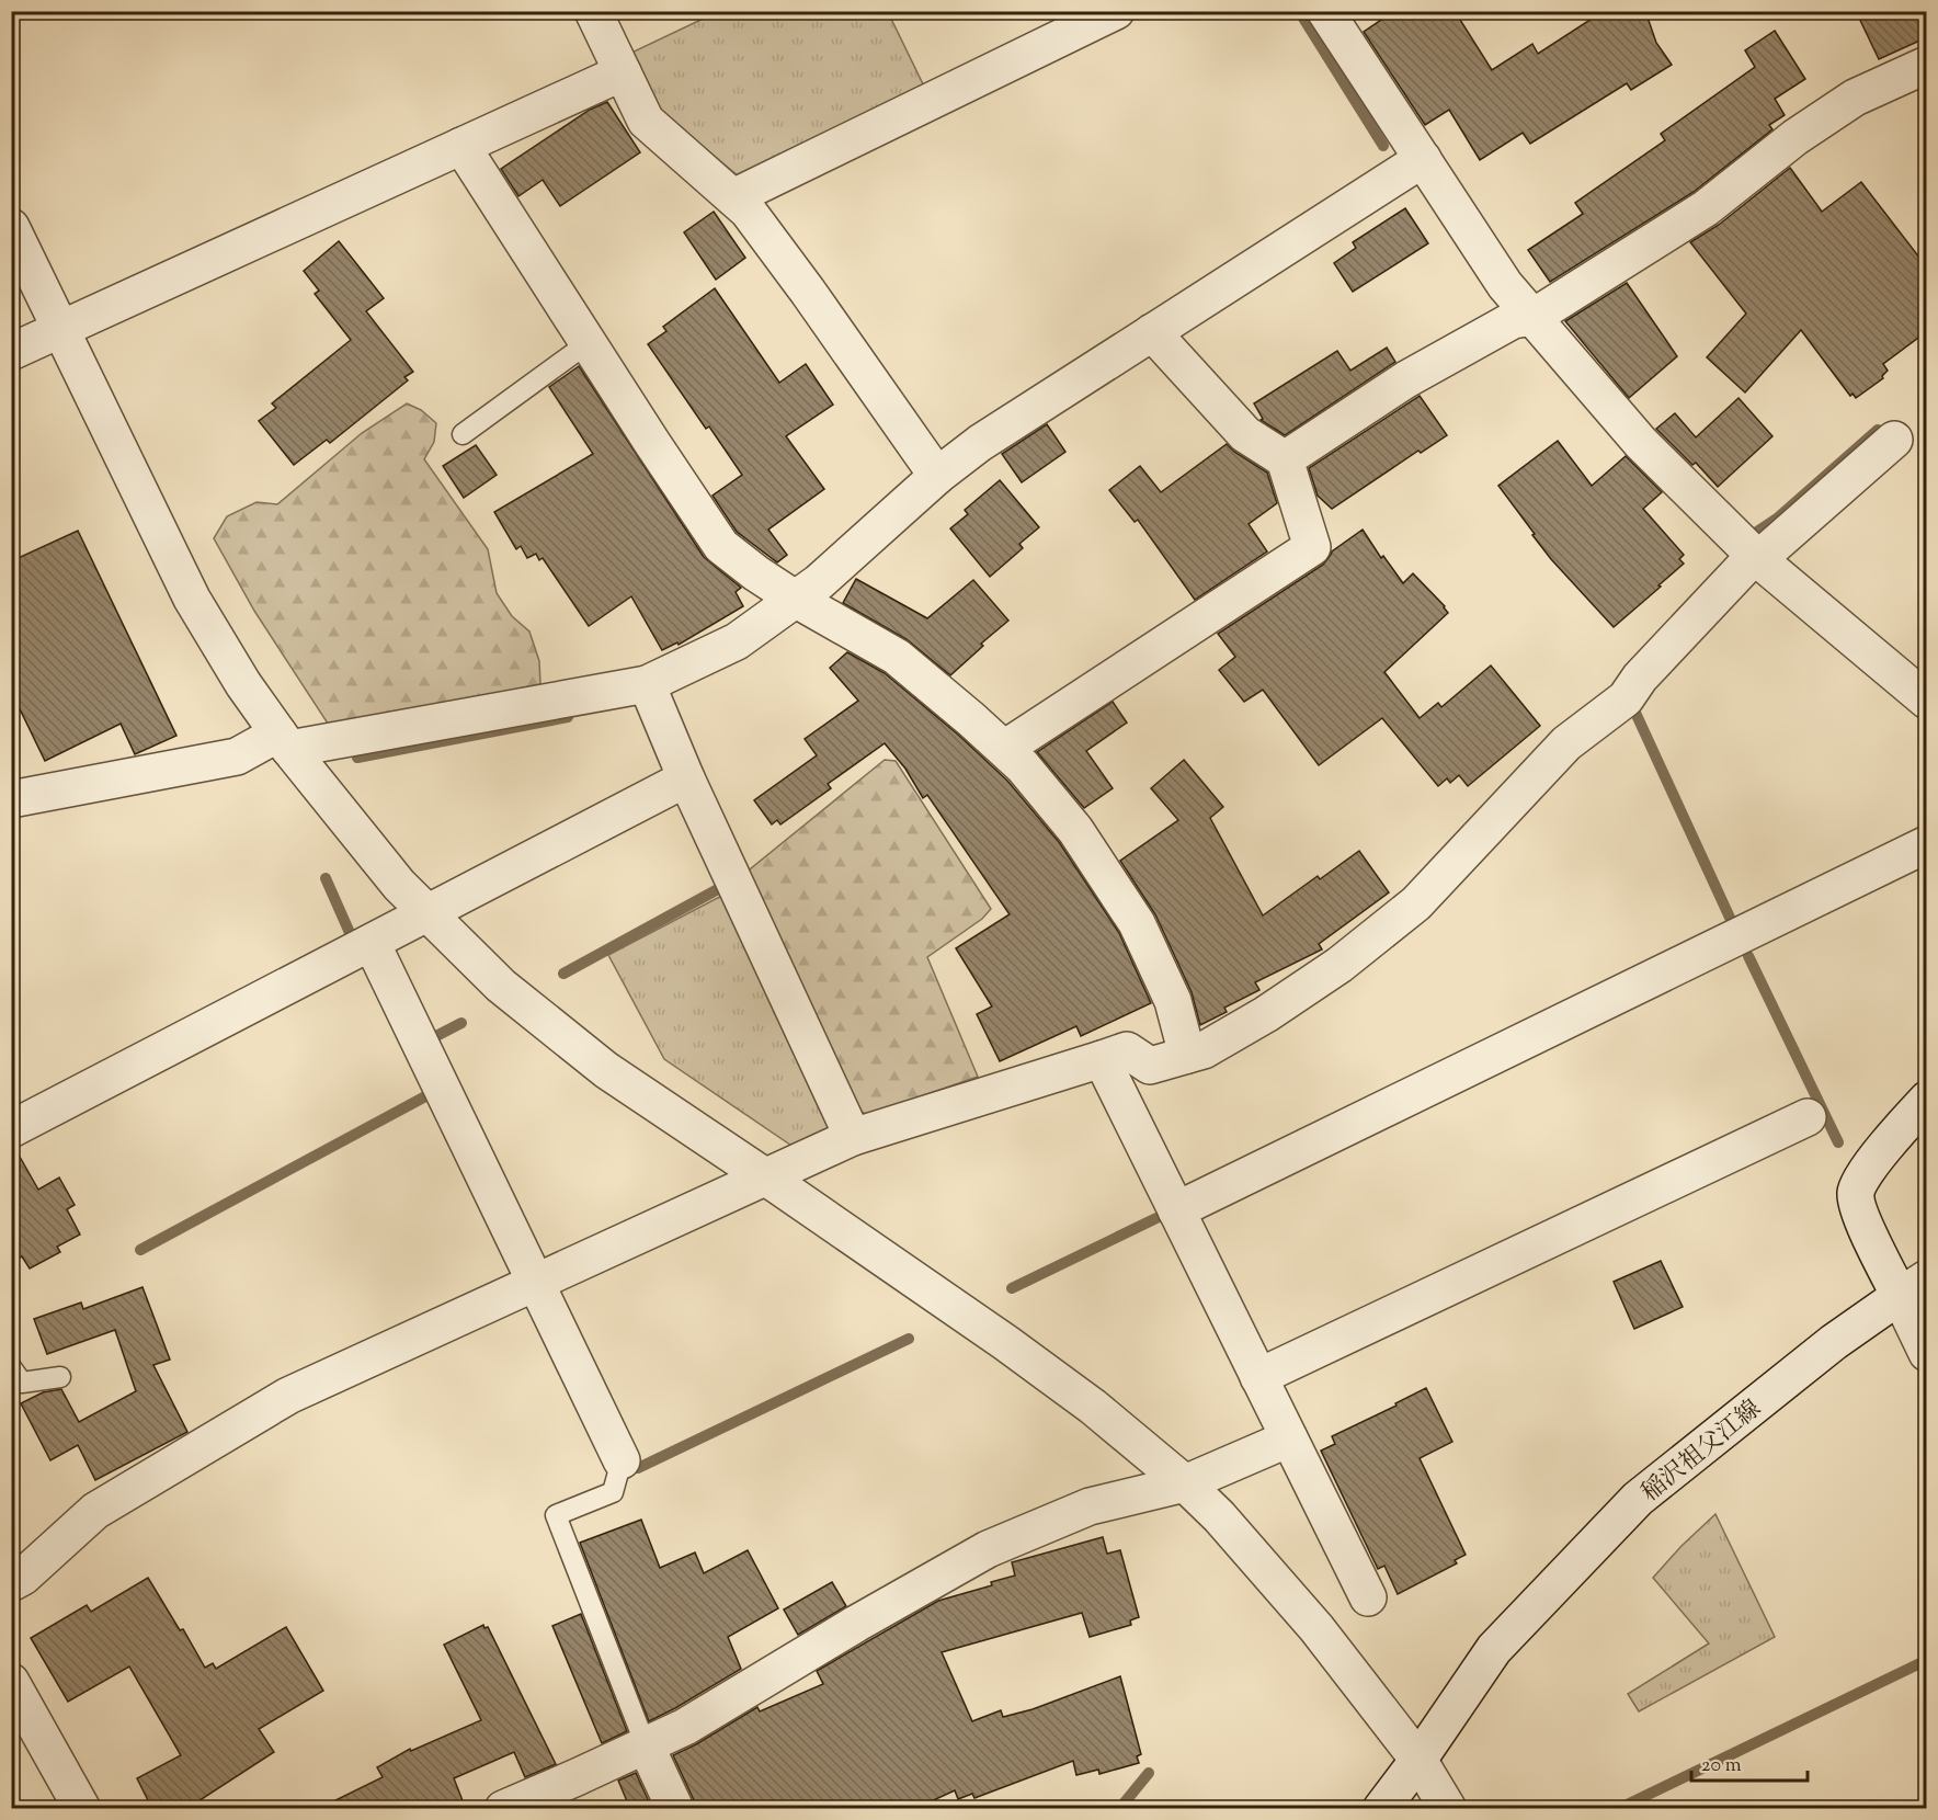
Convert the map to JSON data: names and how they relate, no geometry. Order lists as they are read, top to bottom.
{
  "streets": {
    "street": ["稲沢祖父江線"]
  },
  "scale_bar": "20 m"
}
